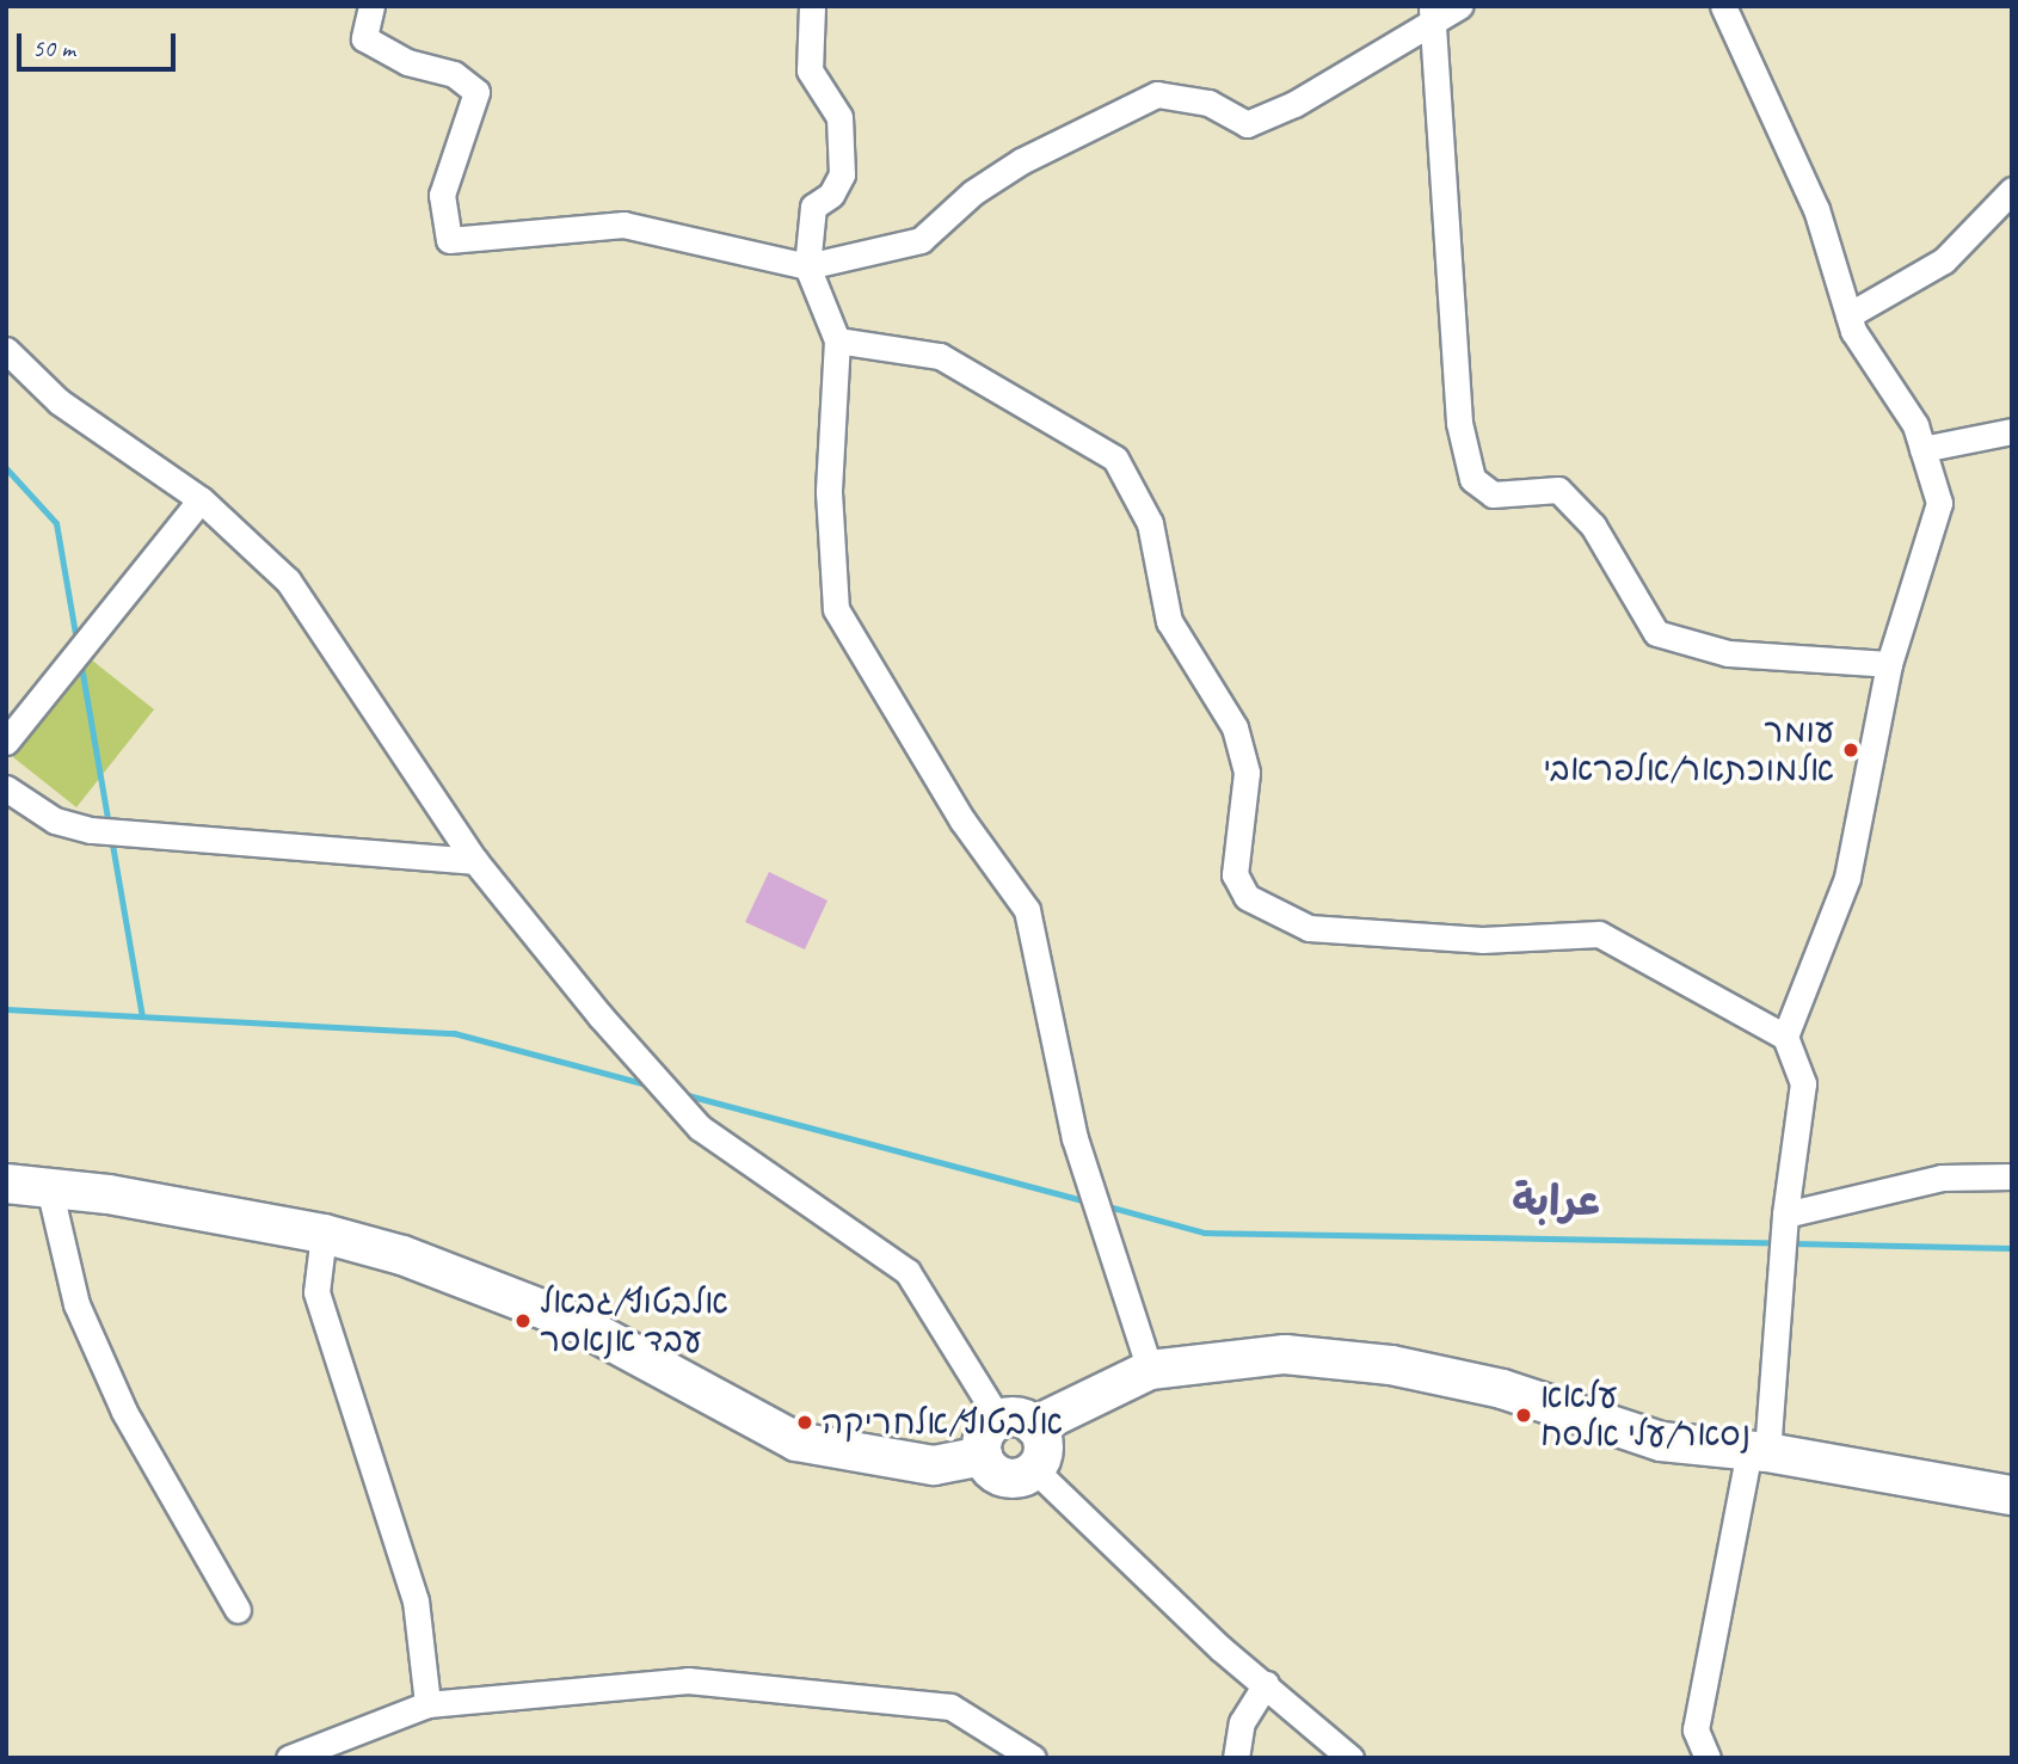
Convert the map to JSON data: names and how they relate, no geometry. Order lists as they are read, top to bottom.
{
  "districts": ["عرابة"],
  "places": [
    "עומר אלמוכתאר/אלפראבי",
    "אלבטוף/גבאל עבד אנאסר",
    "עלאא נסאר/עלי אלסח",
    "אלבטוף/אלחריקה"
  ],
  "scale_bar": "50 m"
}
